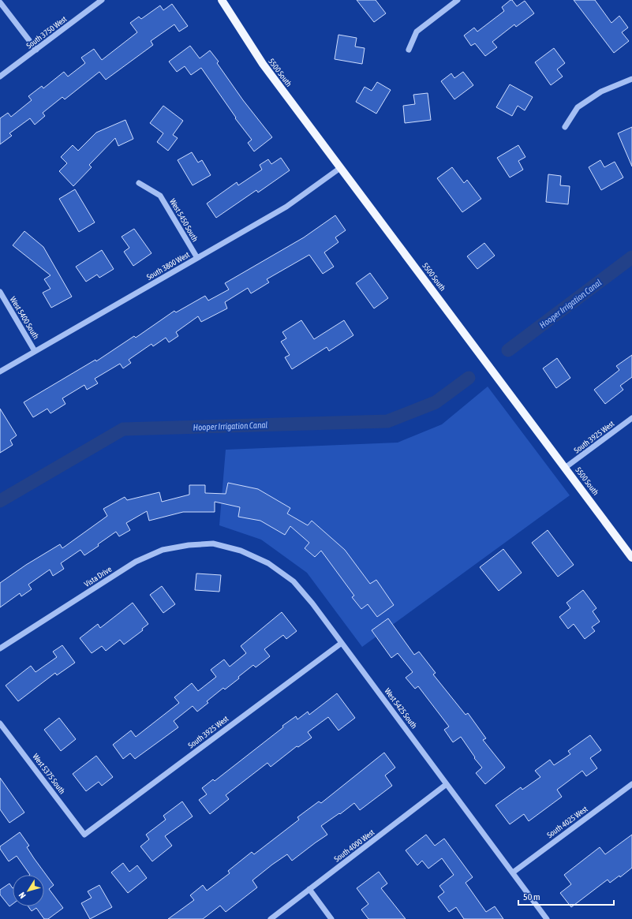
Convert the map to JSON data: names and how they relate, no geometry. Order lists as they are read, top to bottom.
{
  "streets": {
    "main road": ["5500 South"],
    "street": [
      "South 3750 West",
      "West 5450 South",
      "South 3800 West",
      "West 5400 South",
      "South 3925 West",
      "Vista Drive",
      "West 5425 South",
      "West 5375 South",
      "South 4025 West",
      "South 4000 West"
    ]
  },
  "crossings": [
    ["5500 South", "South 3800 West"],
    ["5500 South", "South 3925 West"],
    ["West 5450 South", "South 3800 West"],
    ["South 3800 West", "West 5400 South"],
    ["South 3925 West", "West 5425 South"],
    ["South 3925 West", "West 5375 South"],
    ["Vista Drive", "West 5425 South"],
    ["West 5425 South", "South 4025 West"],
    ["West 5425 South", "South 4000 West"]
  ],
  "water": ["Hooper Irrigation Canal"],
  "scale_bar": "50 m",
  "north": "bottom left"
}
